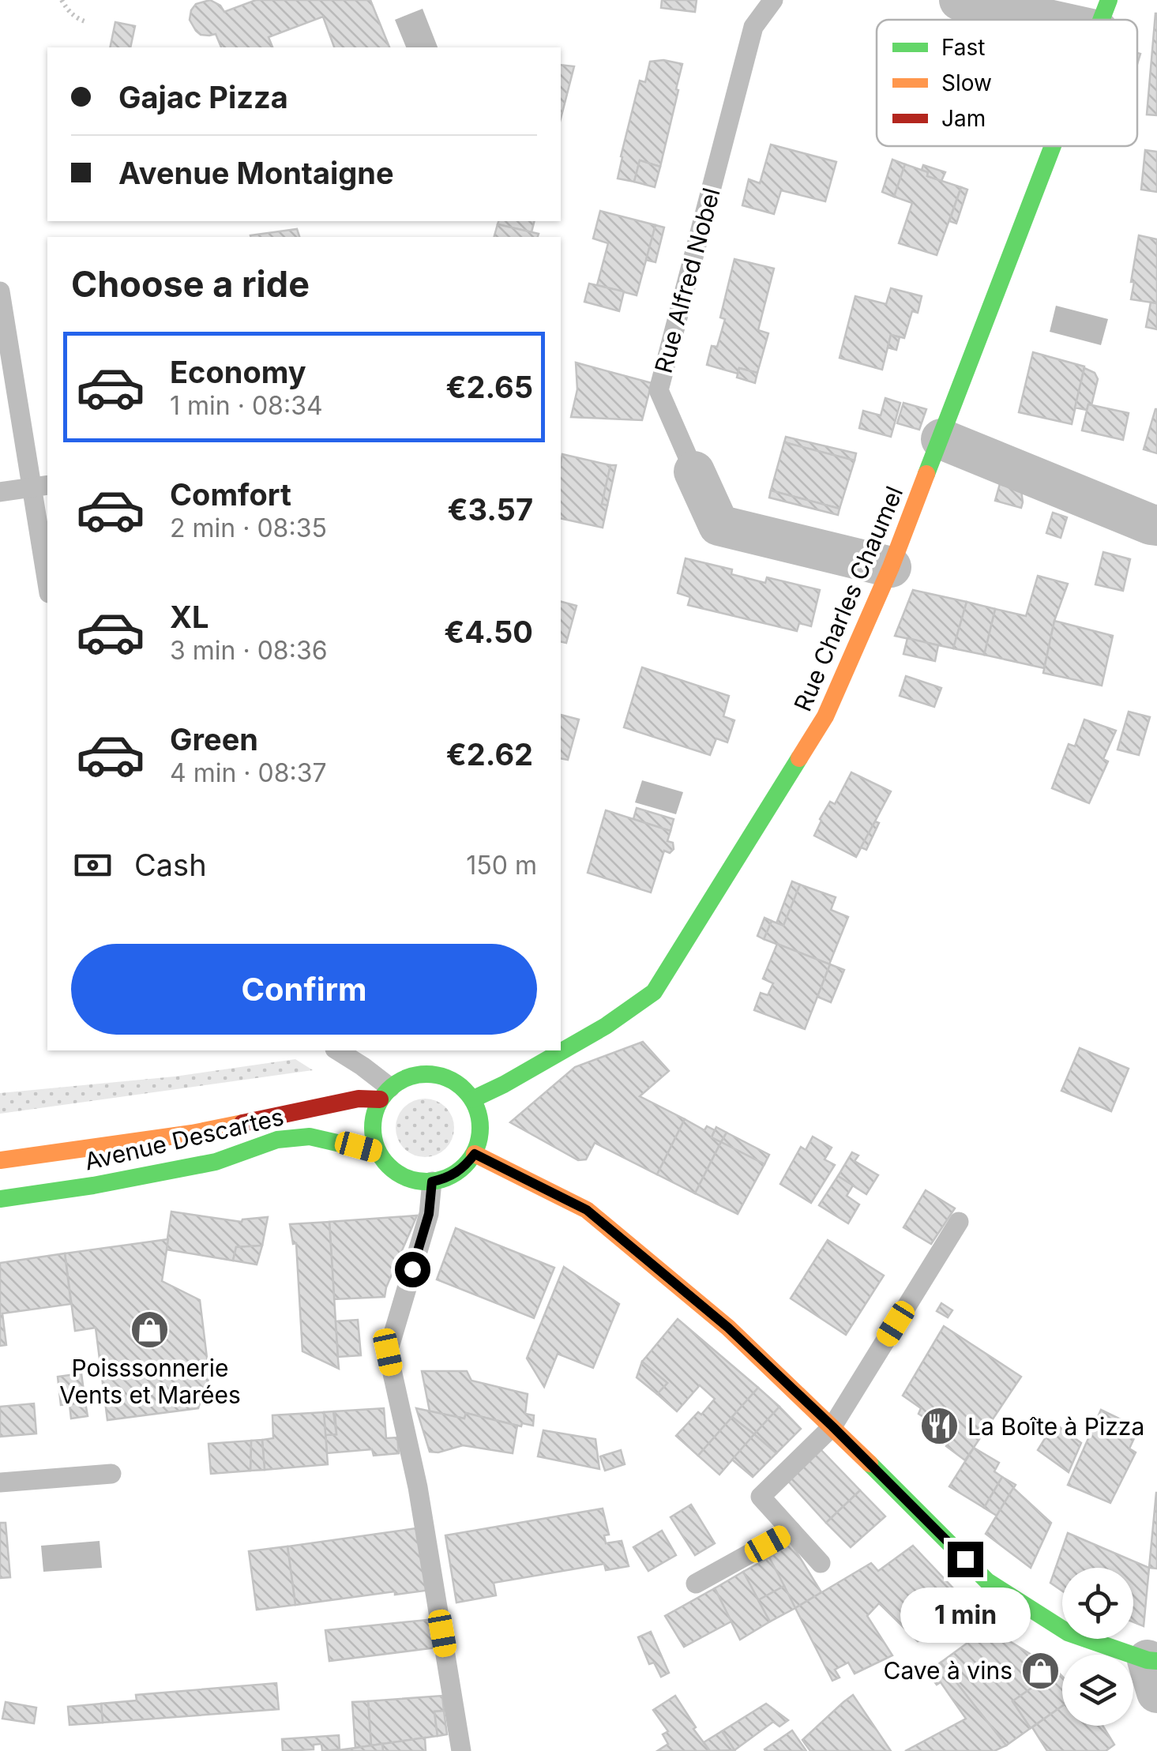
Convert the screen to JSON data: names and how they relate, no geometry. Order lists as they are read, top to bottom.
{
  "streets": {
    "main road": ["Rue Charles Chaumel", "Avenue Descartes"],
    "street": ["Rue Alfred Nobel"]
  },
  "crossings": [
    ["Rue Alfred Nobel", "Rue Charles Chaumel"],
    ["Rue Charles Chaumel", "Avenue Descartes"]
  ],
  "places": {
    "shop": ["Poisssonnerie Vents et Marées", "Cave à vins"],
    "restaurant": ["La Boîte à Pizza"]
  },
  "legend": ["Fast", "Slow", "Jam"],
  "page": {
    "banner": ["Gajac Pizza", "Avenue Montaigne"],
    "heading": "Choose a ride",
    "list": [
      {
        "name": "Economy",
        "note": "1 min · 08:34",
        "value": "€2.65"
      },
      {
        "name": "Comfort",
        "note": "2 min · 08:35",
        "value": "€3.57"
      },
      {
        "name": "XL",
        "note": "3 min · 08:36",
        "value": "€4.50"
      },
      {
        "name": "Green",
        "note": "4 min · 08:37",
        "value": "€2.62"
      }
    ],
    "pay": ["Cash", "150 m"],
    "buttons": "Confirm",
    "bubble": "1 min"
  }
}
